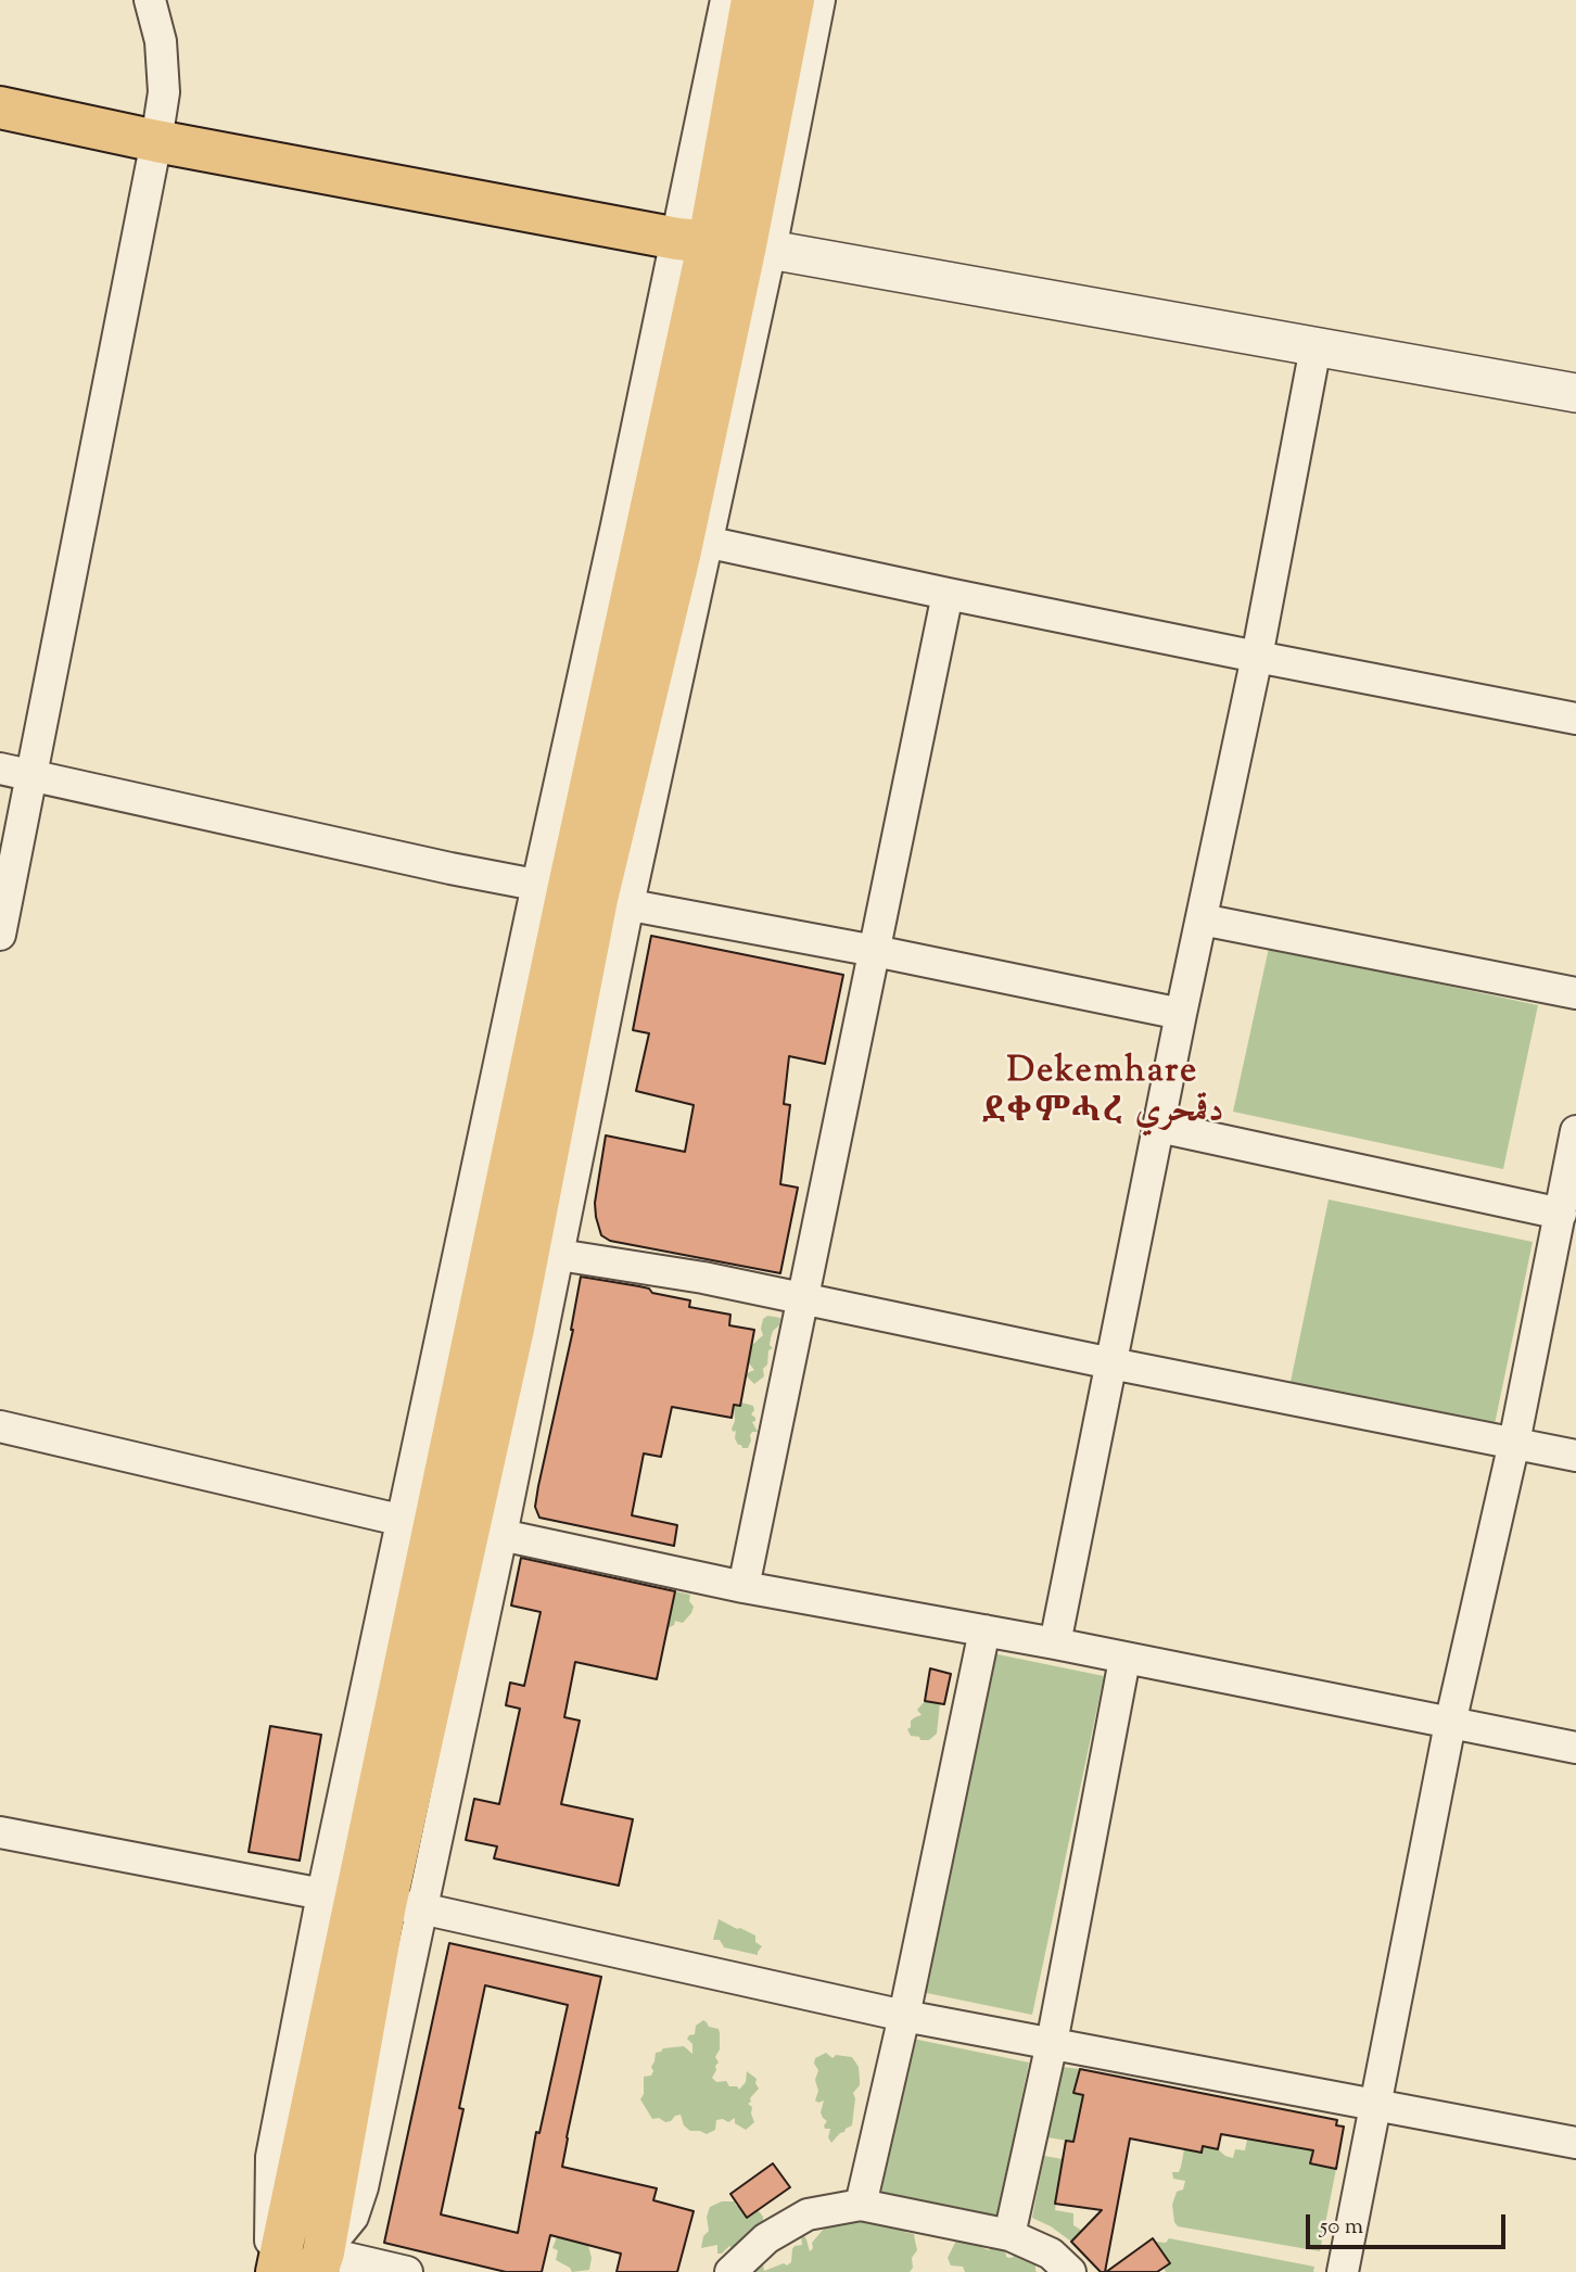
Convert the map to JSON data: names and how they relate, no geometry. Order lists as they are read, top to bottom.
{
  "districts": ["Dekemhare ደቀምሓረ دقمحري"],
  "scale_bar": "50 m"
}
